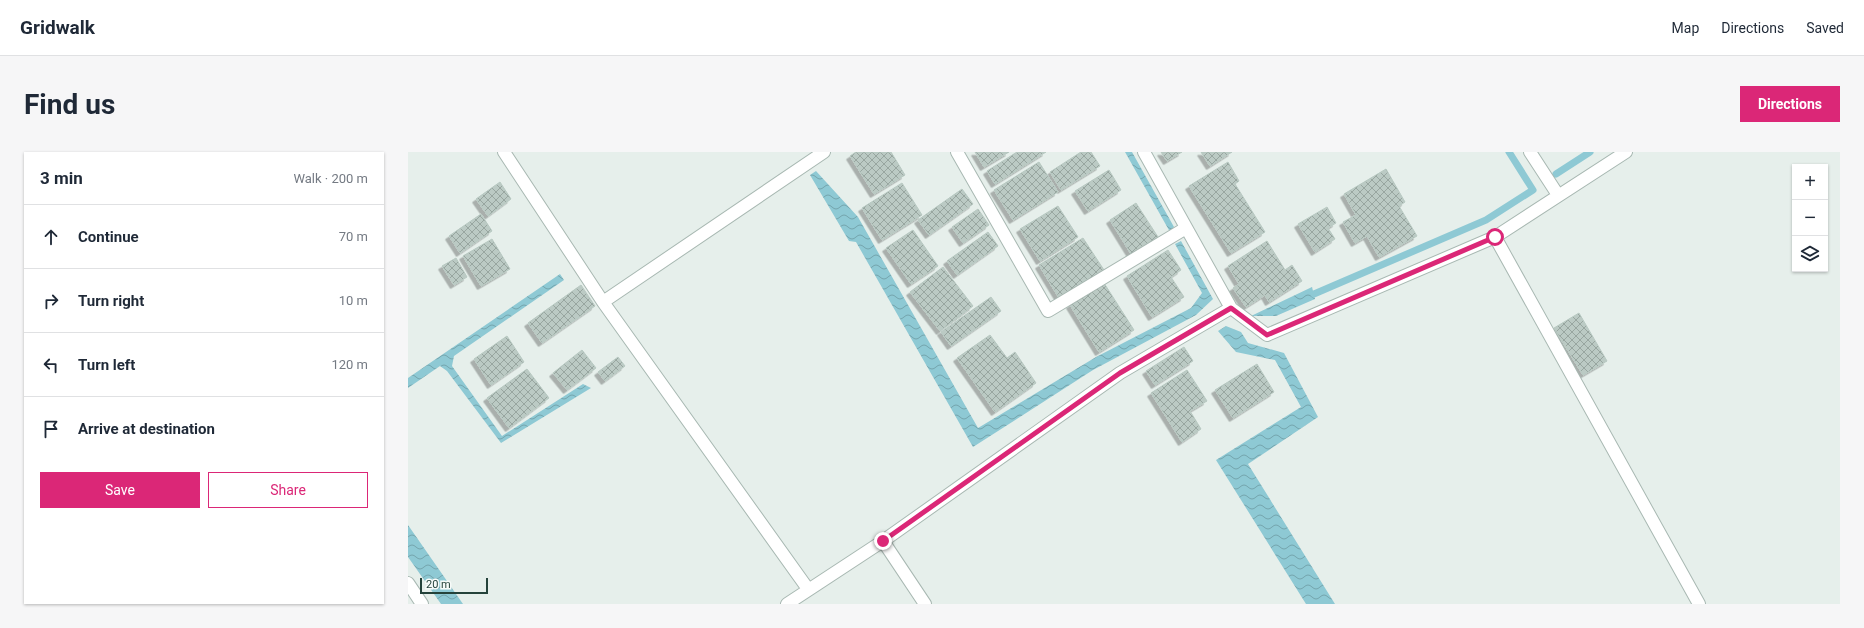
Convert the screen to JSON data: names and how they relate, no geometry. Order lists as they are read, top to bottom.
{
  "scale_bar": "20 m",
  "page": {
    "header": "Gridwalk",
    "nav": ["Map", "Directions", "Saved"],
    "buttons": [
      "Directions",
      ["Save", "Share"]
    ],
    "title": "Find us",
    "heading": ["3 min", "Walk · 200 m"],
    "map_buttons": ["+", "−"],
    "list": [
      ["Continue", "70 m"],
      ["Turn right", "10 m"],
      ["Turn left", "120 m"],
      "Arrive at destination"
    ],
    "scale": "20 m"
  }
}
